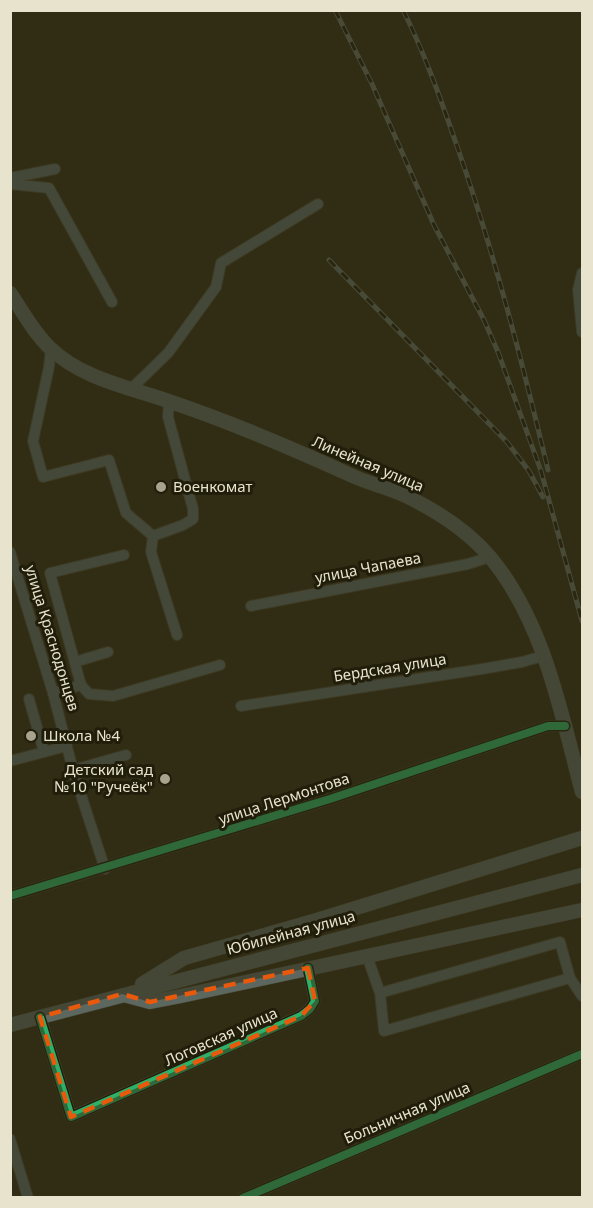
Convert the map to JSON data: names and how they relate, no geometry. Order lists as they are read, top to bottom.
{
  "streets": {
    "main road": ["Линейная улица", "Юбилейная улица"],
    "street": [
      "улица Чапаева",
      "улица Краснодонцев",
      "Бердская улица",
      "улица Лермонтова",
      "Логовская улица",
      "Больничная улица"
    ]
  },
  "crossings": [
    ["Линейная улица", "улица Чапаева"],
    ["Линейная улица", "Бердская улица"],
    ["Линейная улица", "улица Лермонтова"],
    ["улица Краснодонцев", "улица Лермонтова"],
    ["Юбилейная улица", "Логовская улица"]
  ],
  "places": ["Военкомат", "Школа №4", "Детский сад №10 \"Ручеёк\""]
}
